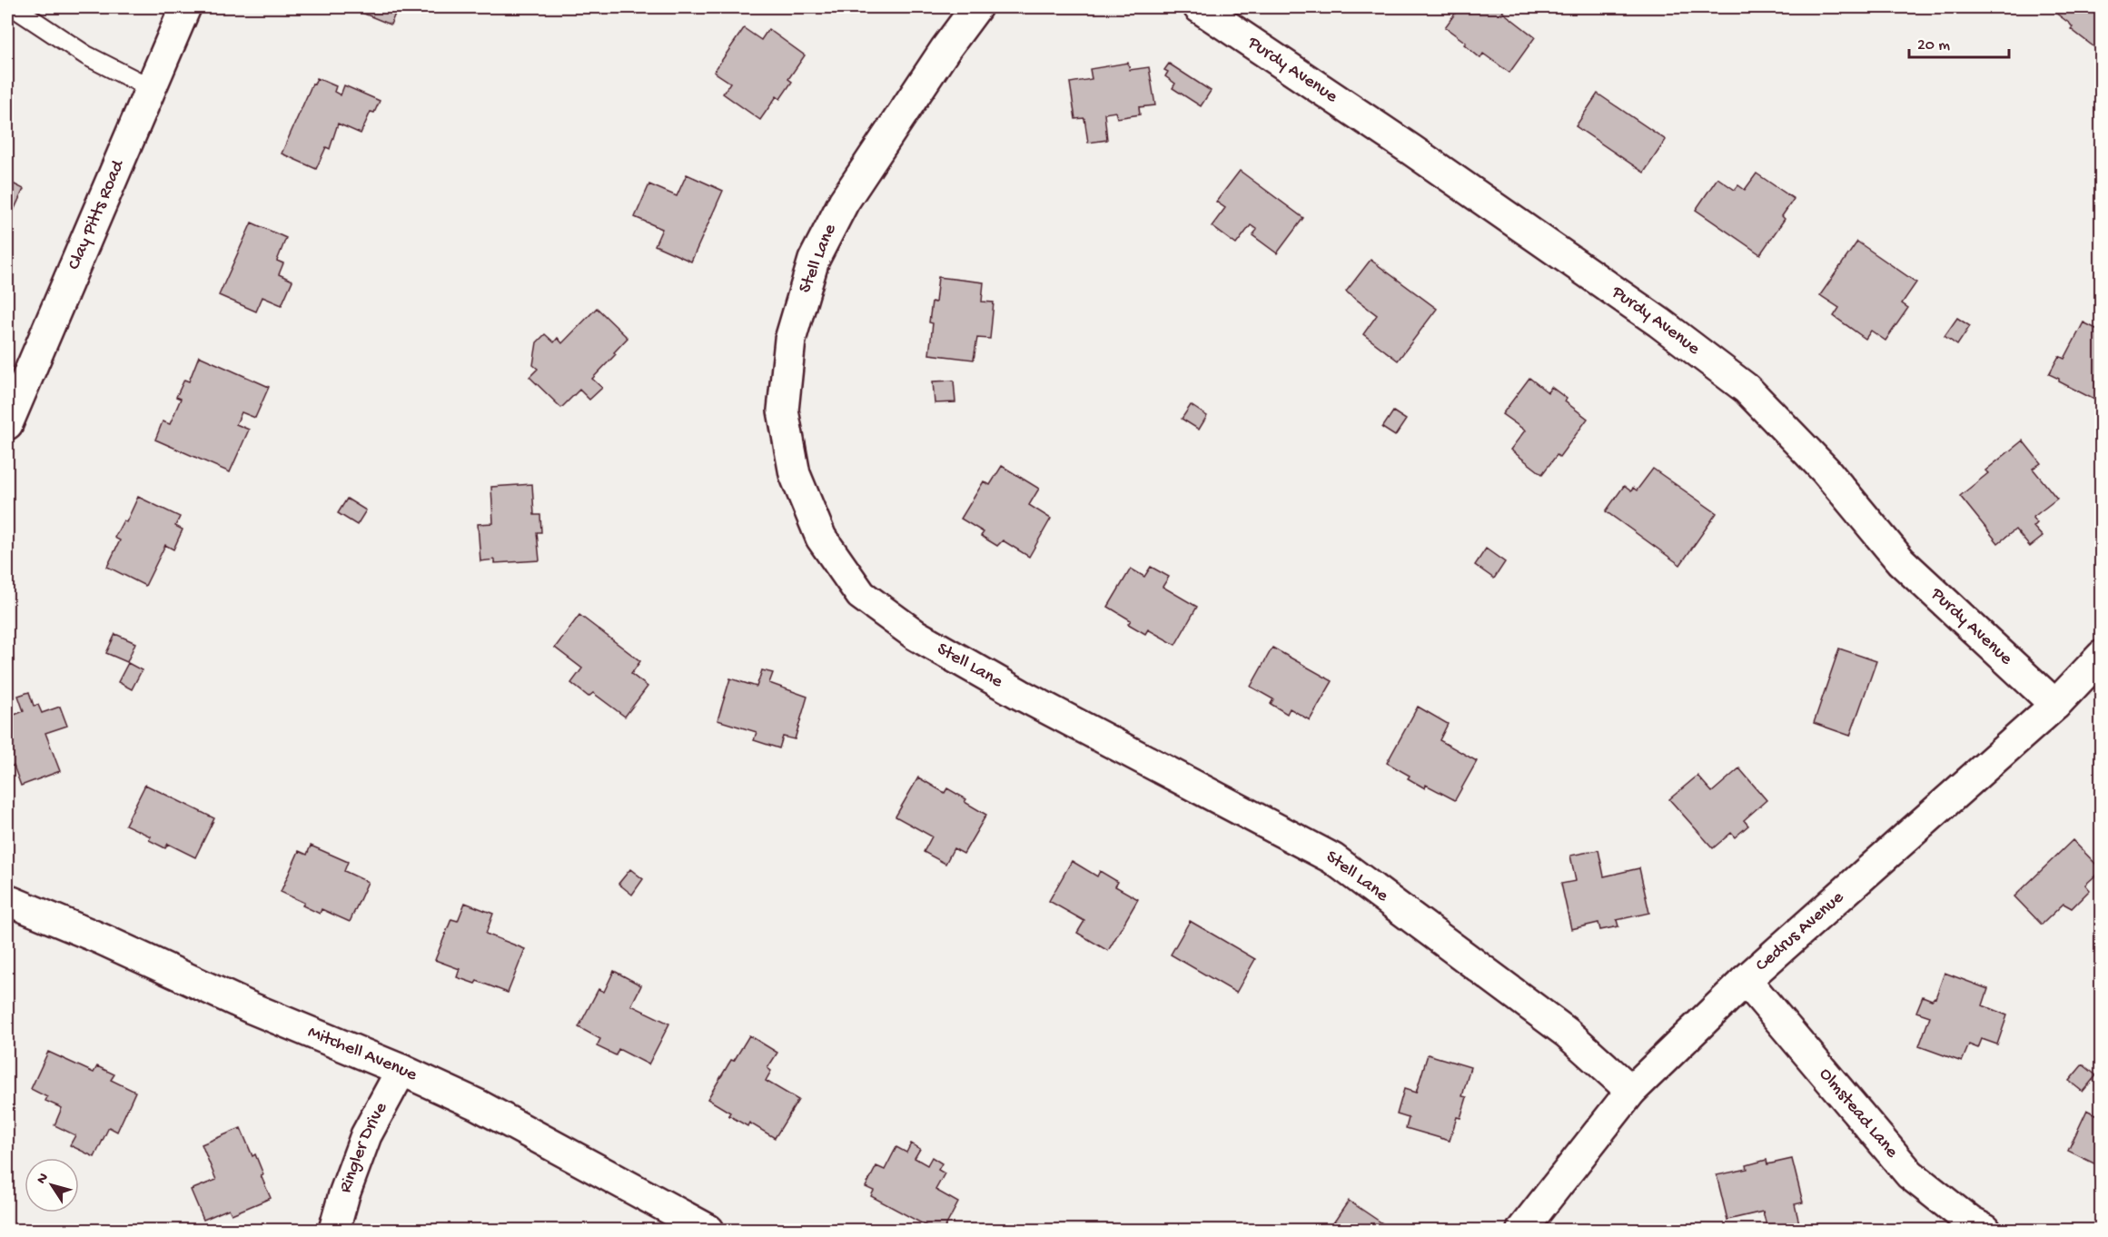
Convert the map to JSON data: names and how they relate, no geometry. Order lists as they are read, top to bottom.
{
  "streets": {
    "street": [
      "Purdy Avenue",
      "Clay Pitts Road",
      "Stell Lane",
      "Cedrus Avenue",
      "Mitchell Avenue",
      "Olmstead Lane",
      "Ringler Drive"
    ]
  },
  "crossings": [
    ["Purdy Avenue", "Cedrus Avenue"],
    ["Stell Lane", "Cedrus Avenue"],
    ["Cedrus Avenue", "Olmstead Lane"],
    ["Mitchell Avenue", "Ringler Drive"]
  ],
  "scale_bar": "20 m",
  "north": "top left"
}
